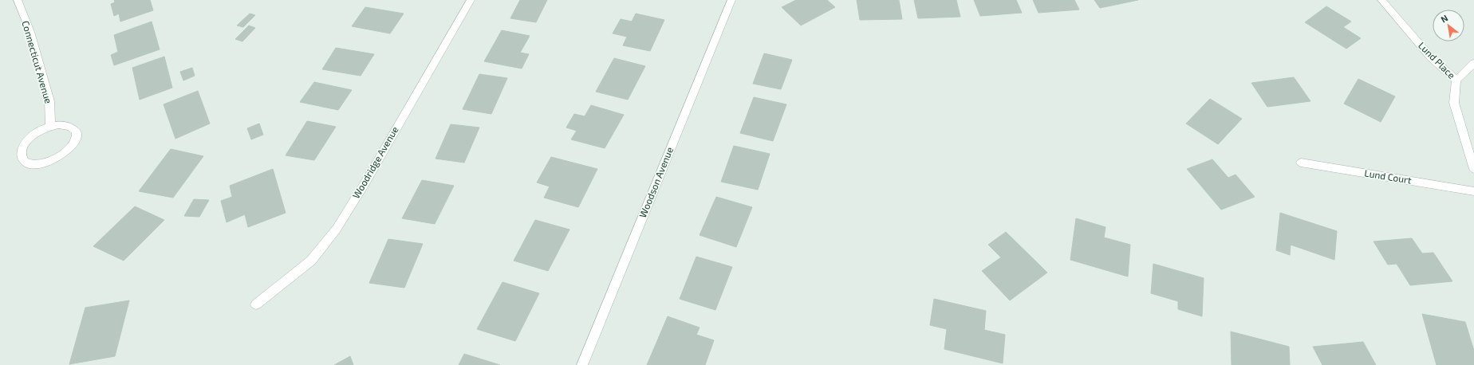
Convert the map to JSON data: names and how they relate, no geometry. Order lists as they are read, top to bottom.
{
  "streets": {
    "street": [
      "Lund Place",
      "Connecticut Avenue",
      "Woodridge Avenue",
      "Lund Court",
      "Woodson Avenue"
    ]
  },
  "north": "top left"
}
